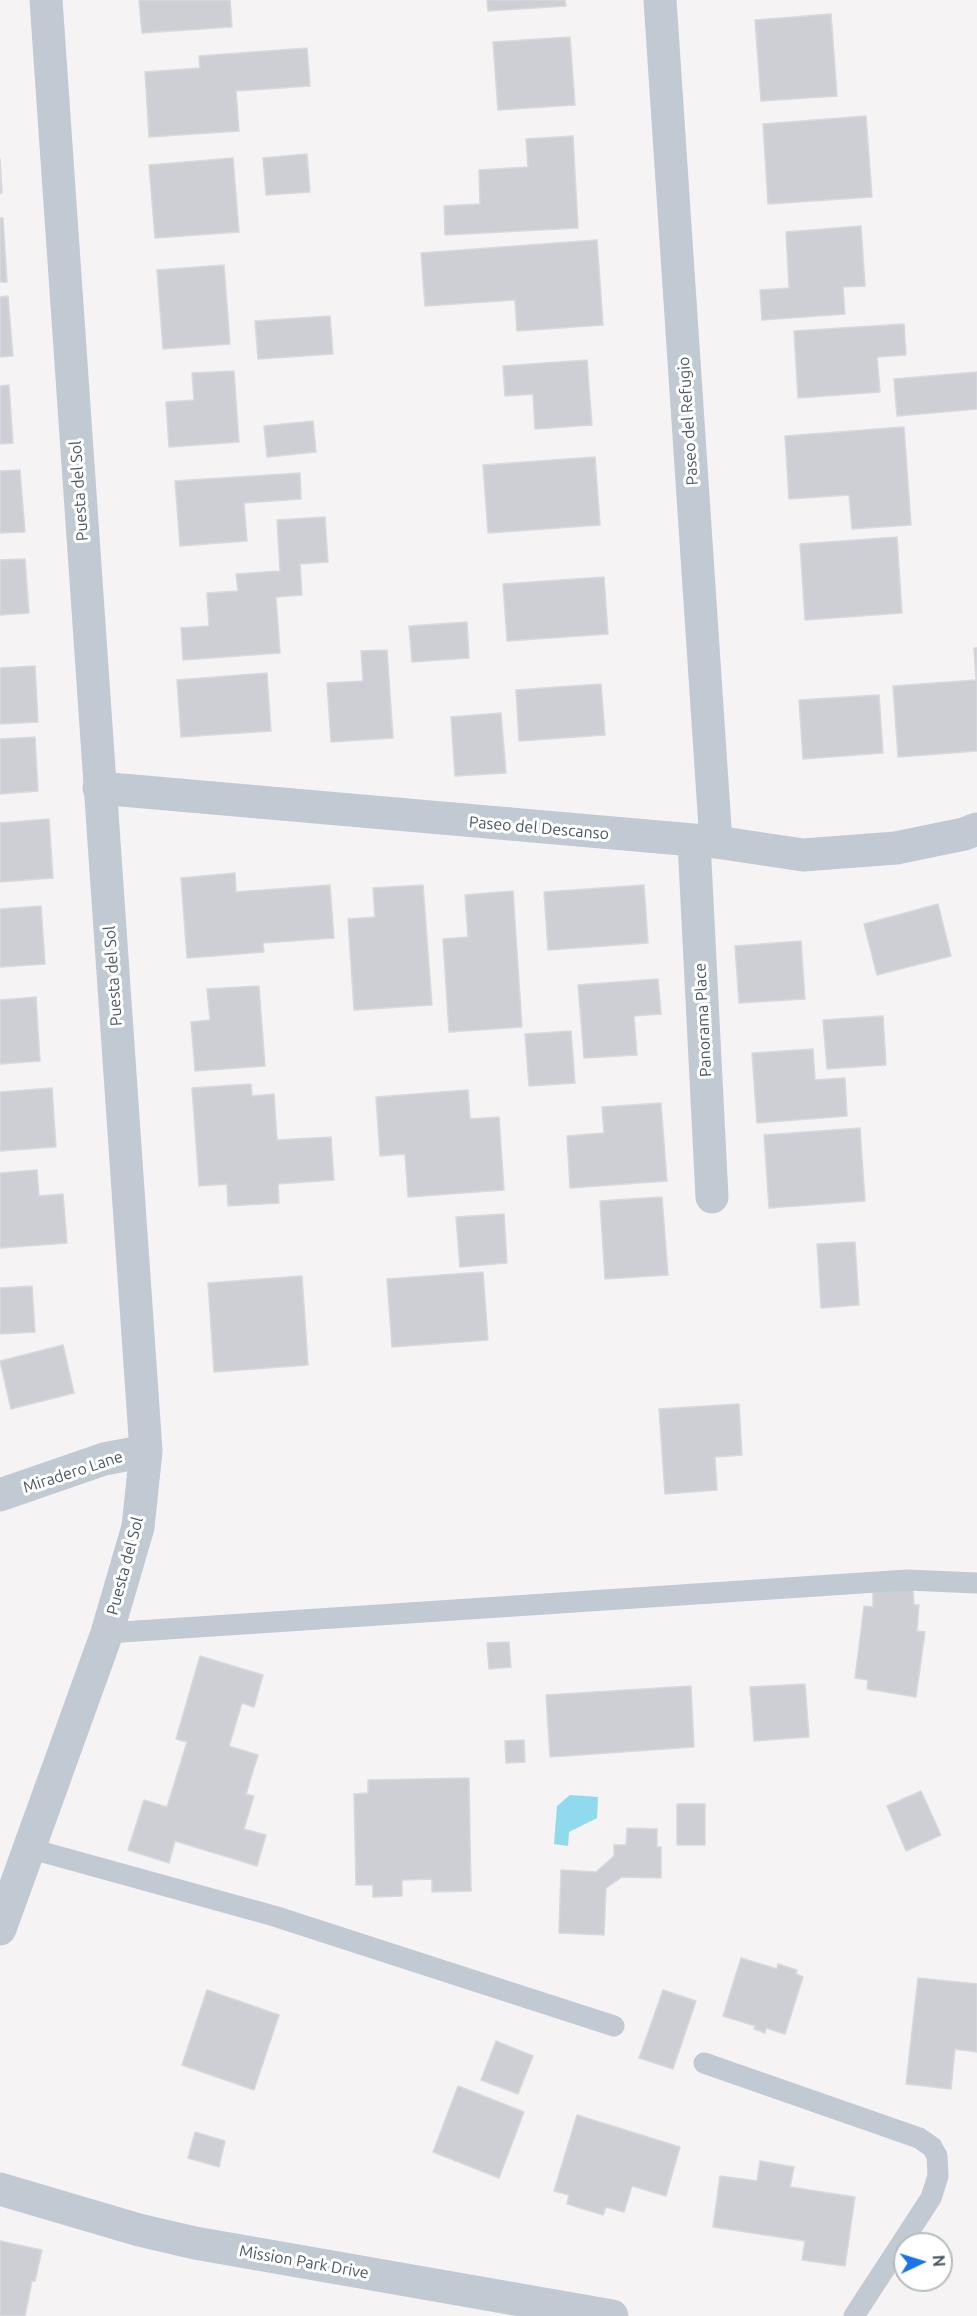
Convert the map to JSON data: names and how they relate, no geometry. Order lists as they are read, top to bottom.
{
  "streets": {
    "street": [
      "Paseo del Refugio",
      "Puesta del Sol",
      "Paseo del Descanso",
      "Panorama Place",
      "Miradero Lane",
      "Mission Park Drive"
    ]
  },
  "crossings": [
    ["Paseo del Refugio", "Paseo del Descanso"],
    ["Paseo del Refugio", "Panorama Place"],
    ["Puesta del Sol", "Paseo del Descanso"],
    ["Puesta del Sol", "Miradero Lane"],
    ["Paseo del Descanso", "Panorama Place"]
  ],
  "north": "right"
}
